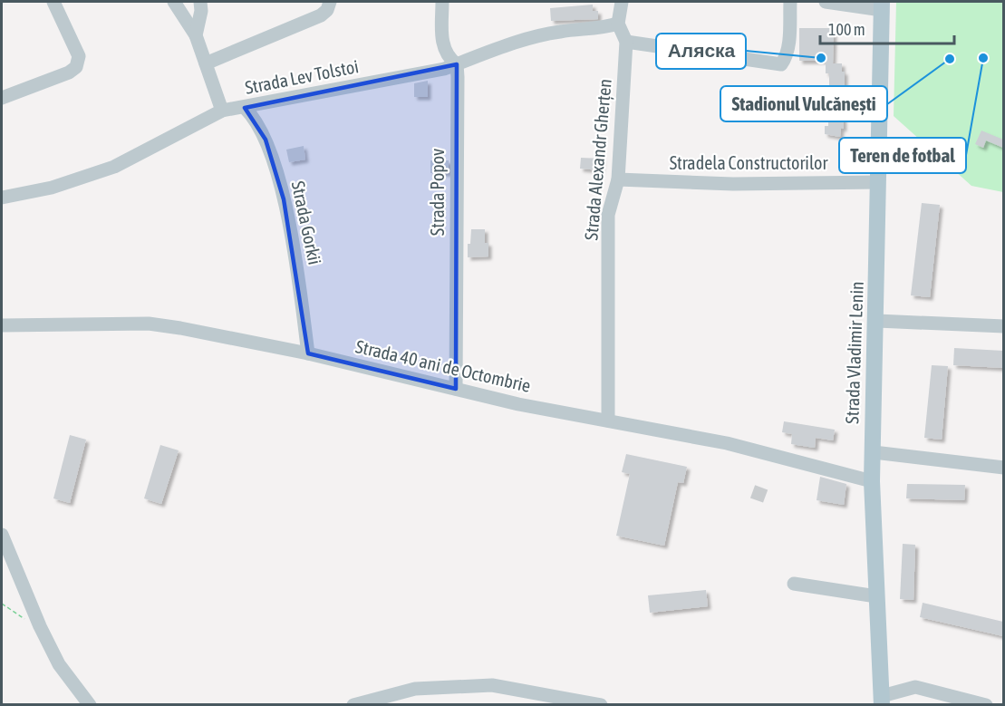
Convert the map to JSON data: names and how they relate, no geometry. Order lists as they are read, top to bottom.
{
  "streets": {
    "main road": ["Strada Vladimir Lenin"],
    "street": [
      "Strada Lev Tolstoi",
      "Strada Alexandr Gherțen",
      "Stradela Constructorilor",
      "Strada Popov",
      "Strada Gorkii",
      "Strada 40 ani de Octombrie"
    ]
  },
  "crossings": [
    ["Strada Lev Tolstoi", "Strada Alexandr Gherțen"],
    ["Strada Lev Tolstoi", "Strada Popov"],
    ["Strada Lev Tolstoi", "Strada Gorkii"],
    ["Strada Alexandr Gherțen", "Stradela Constructorilor"],
    ["Strada Alexandr Gherțen", "Strada 40 ani de Octombrie"],
    ["Stradela Constructorilor", "Strada Vladimir Lenin"],
    ["Strada Popov", "Strada 40 ani de Octombrie"],
    ["Strada Gorkii", "Strada 40 ani de Octombrie"],
    ["Strada Vladimir Lenin", "Strada 40 ani de Octombrie"]
  ],
  "places": ["Аляска", "Teren de fotbal", "Stadionul Vulcănești"],
  "scale_bar": "100 m"
}
